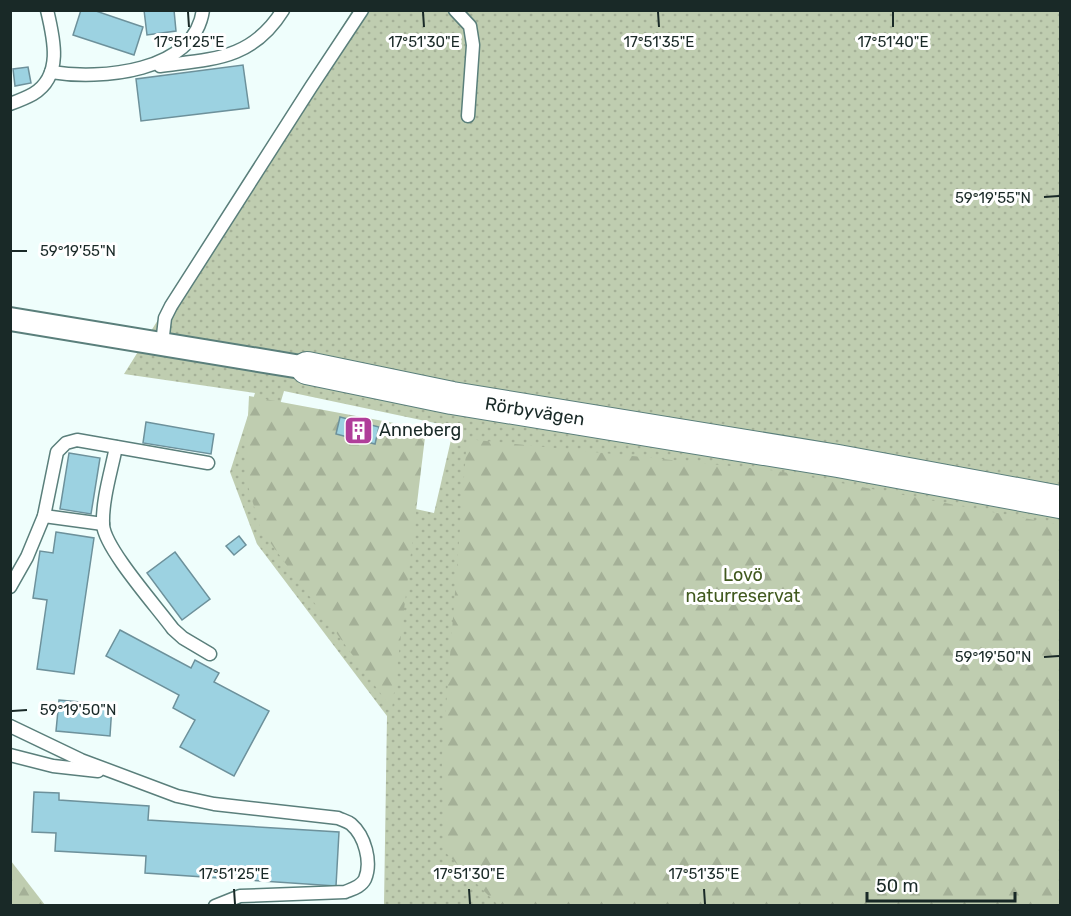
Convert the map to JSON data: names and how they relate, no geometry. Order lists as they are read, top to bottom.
{
  "streets": {
    "street": ["Rörbyvägen"]
  },
  "parks": ["Lovö naturreservat"],
  "places": {
    "building": ["Anneberg"]
  },
  "scale_bar": "50 m",
  "coordinates": [
    "17°51'25\"E",
    "17°51'30\"E",
    "17°51'35\"E",
    "17°51'40\"E",
    "59°19'55\"N",
    "59°19'50\"N"
  ]
}
